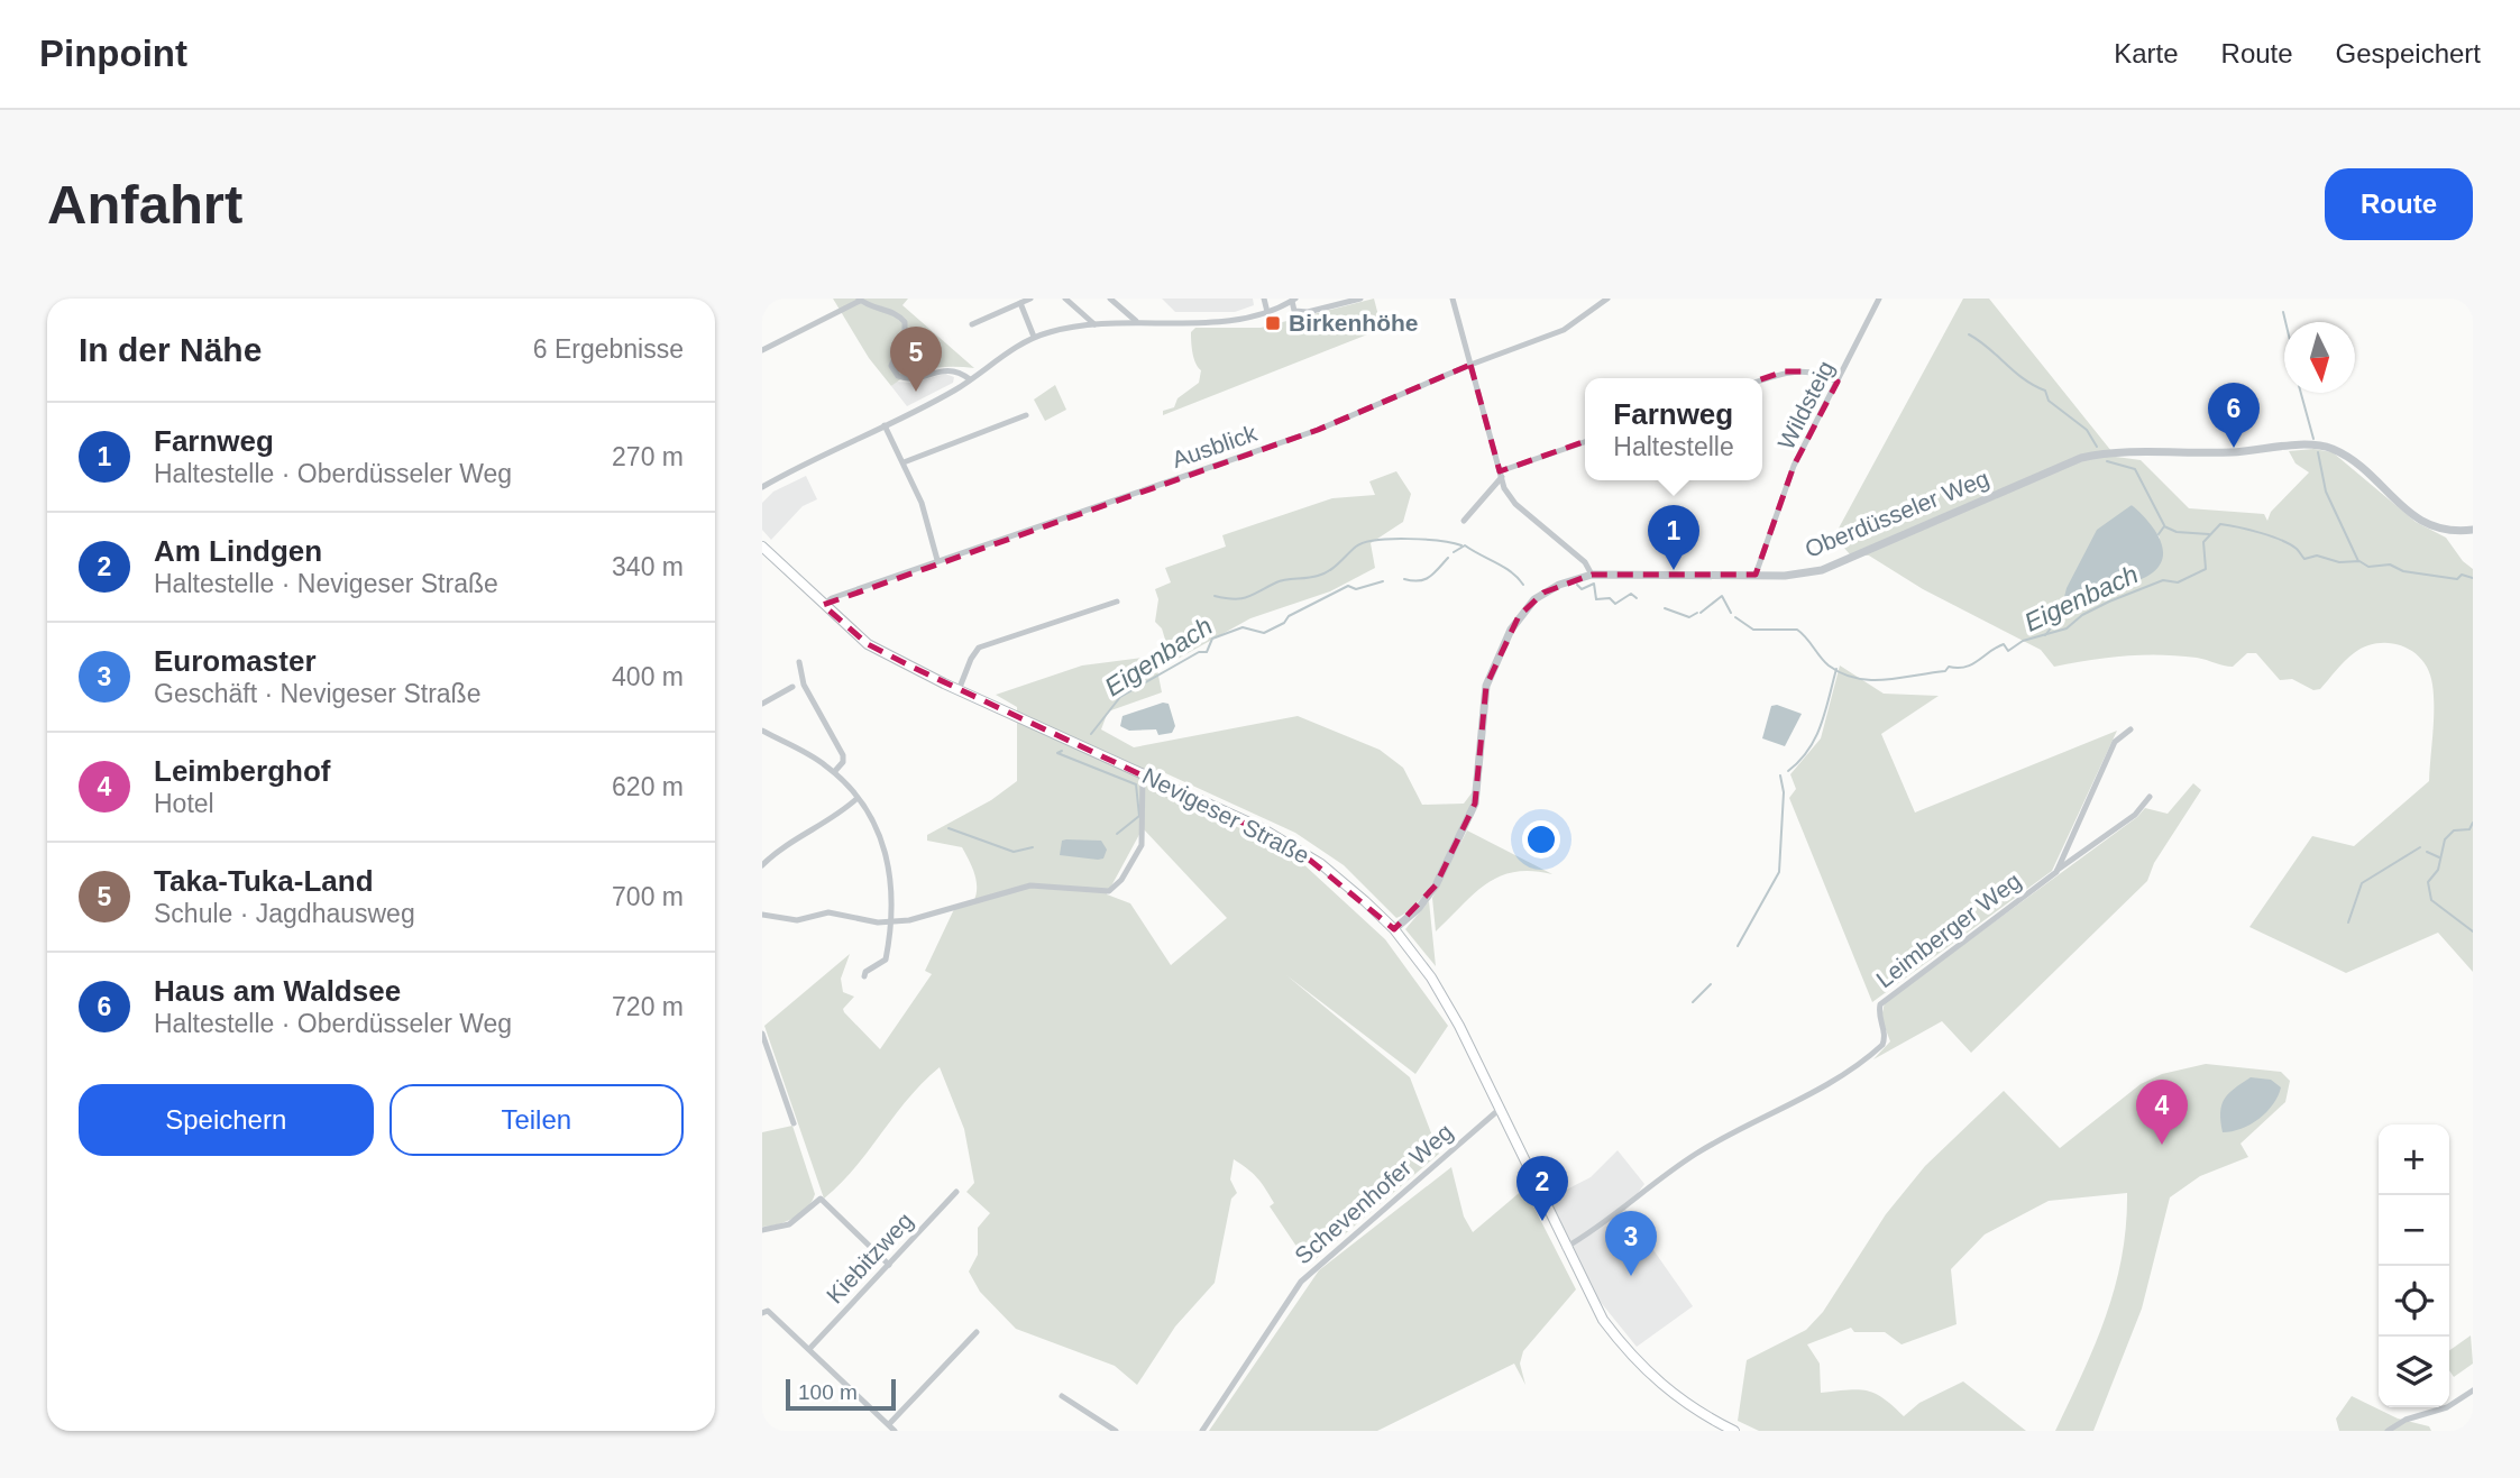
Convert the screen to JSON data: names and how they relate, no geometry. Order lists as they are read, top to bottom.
{
  "streets": {
    "main road": ["Nevigeser Straße"],
    "street": [
      "Wildsteig",
      "Ausblick",
      "Oberdüsseler Weg",
      "Leimberger Weg",
      "Schevenhofer Weg",
      "Kiebitzweg"
    ]
  },
  "crossings": [
    ["Wildsteig", "Oberdüsseler Weg"],
    ["Ausblick", "Nevigeser Straße"],
    ["Oberdüsseler Weg", "Nevigeser Straße"],
    ["Nevigeser Straße", "Leimberger Weg"],
    ["Nevigeser Straße", "Schevenhofer Weg"]
  ],
  "water": ["Eigenbach"],
  "places": {
    "transit": ["Birkenhöhe"]
  },
  "scale_bar": "100 m",
  "north": "bottom",
  "page": {
    "header": "Pinpoint",
    "nav": ["Karte", "Route", "Gespeichert"],
    "buttons": [
      "Route",
      ["Speichern", "Teilen"]
    ],
    "title": "Anfahrt",
    "heading": ["In der Nähe", "6 Ergebnisse"],
    "pins": [
      "5",
      "6",
      "1",
      "4",
      "2",
      "3"
    ],
    "popup": ["Farnweg", "Haltestelle"],
    "list": [
      {
        "mark": "1",
        "name": "Farnweg",
        "note": "Haltestelle · Oberdüsseler Weg",
        "value": "270 m"
      },
      {
        "mark": "2",
        "name": "Am Lindgen",
        "note": "Haltestelle · Nevigeser Straße",
        "value": "340 m"
      },
      {
        "mark": "3",
        "name": "Euromaster",
        "note": "Geschäft · Nevigeser Straße",
        "value": "400 m"
      },
      {
        "mark": "4",
        "name": "Leimberghof",
        "note": "Hotel",
        "value": "620 m"
      },
      {
        "mark": "5",
        "name": "Taka-Tuka-Land",
        "note": "Schule · Jagdhausweg",
        "value": "700 m"
      },
      {
        "mark": "6",
        "name": "Haus am Waldsee",
        "note": "Haltestelle · Oberdüsseler Weg",
        "value": "720 m"
      }
    ],
    "map_buttons": ["+", "−"],
    "scale": "100 m"
  }
}
